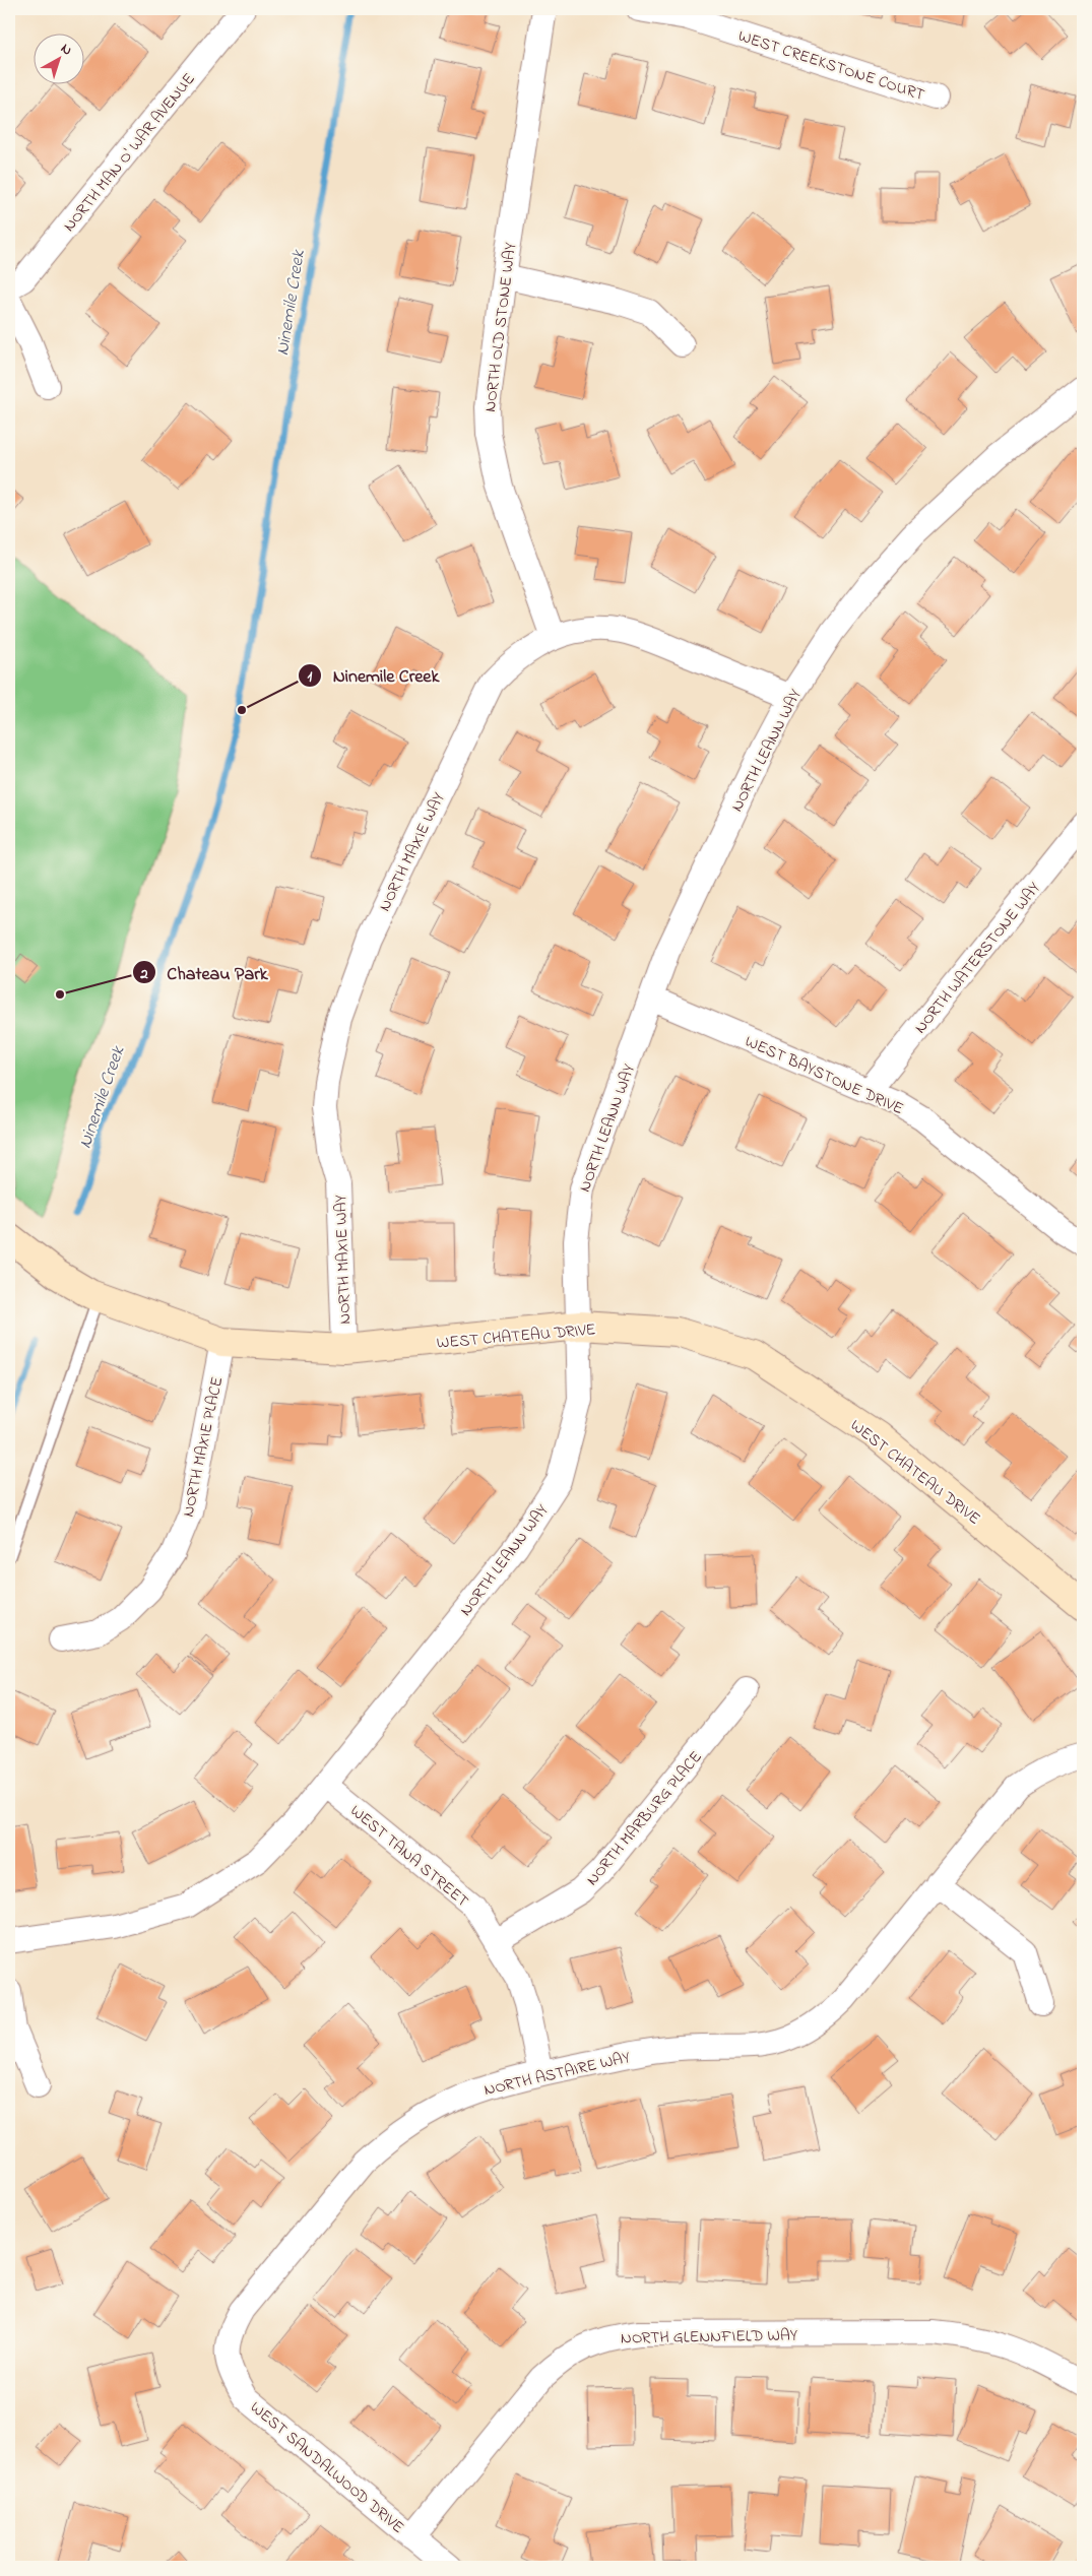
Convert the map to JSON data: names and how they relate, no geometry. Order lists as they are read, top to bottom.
{
  "streets": {
    "street": [
      "WEST CREEKSTONE COURT",
      "NORTH MAN O' WAR AVENUE",
      "NORTH OLD STONE WAY",
      "NORTH LEANN WAY",
      "NORTH MAXIE WAY",
      "NORTH WATERSTONE WAY",
      "WEST BAYSTONE DRIVE",
      "WEST CHATEAU DRIVE",
      "NORTH MAXIE PLACE",
      "NORTH MARBURG PLACE",
      "WEST TANA STREET",
      "NORTH ASTAIRE WAY",
      "NORTH GLENNFIELD WAY",
      "WEST SANDALWOOD DRIVE"
    ]
  },
  "crossings": [
    ["NORTH OLD STONE WAY", "NORTH MAXIE WAY"],
    ["NORTH LEANN WAY", "NORTH MAXIE WAY"],
    ["NORTH LEANN WAY", "WEST BAYSTONE DRIVE"],
    ["NORTH LEANN WAY", "WEST CHATEAU DRIVE"],
    ["NORTH LEANN WAY", "WEST TANA STREET"],
    ["NORTH MAXIE WAY", "WEST CHATEAU DRIVE"],
    ["NORTH WATERSTONE WAY", "WEST BAYSTONE DRIVE"],
    ["WEST CHATEAU DRIVE", "NORTH MAXIE PLACE"],
    ["NORTH MARBURG PLACE", "WEST TANA STREET"],
    ["WEST TANA STREET", "NORTH ASTAIRE WAY"],
    ["NORTH ASTAIRE WAY", "WEST SANDALWOOD DRIVE"],
    ["NORTH GLENNFIELD WAY", "WEST SANDALWOOD DRIVE"]
  ],
  "water": ["Ninemile Creek"],
  "places": ["Ninemile Creek", "Chateau Park"],
  "north": "top right"
}
